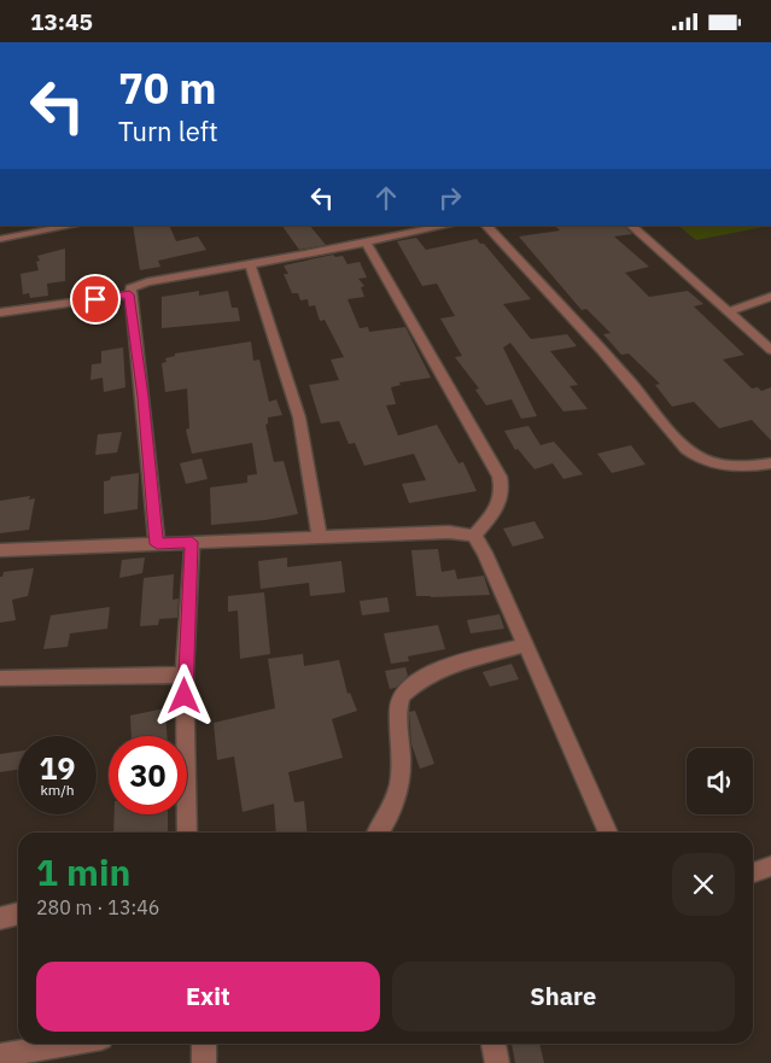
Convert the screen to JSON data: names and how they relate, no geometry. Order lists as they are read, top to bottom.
{
  "page": {
    "status": "13:45",
    "turn": ["70 m", "Turn left"],
    "speed": "19 km/h",
    "limit": "30",
    "heading": ["1 min", "280 m · 13:46"],
    "buttons": ["Exit", "Share"]
  }
}
